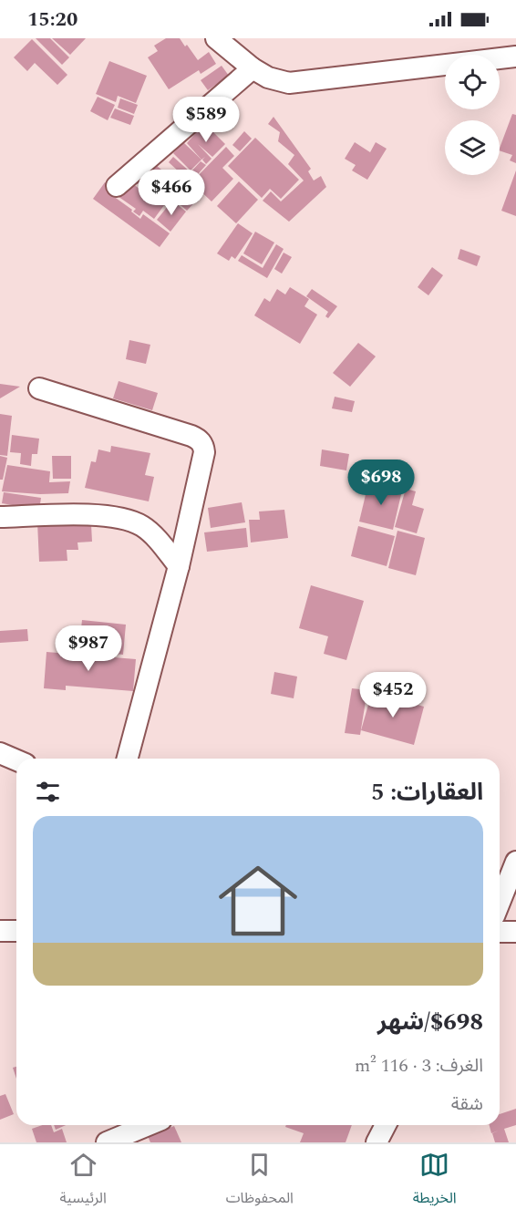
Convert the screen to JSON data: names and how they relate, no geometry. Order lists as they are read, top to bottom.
{
  "page": {
    "status": "15:20",
    "price": [
      "$589",
      "$466",
      "$698",
      "$987",
      "$452"
    ],
    "heading": "العقارات: 5",
    "list": [
      {
        "name": "$698/شهر",
        "note": "الغرف: 3 · 116 m² · شقة"
      }
    ],
    "tabs": ["الخريطة", "المحفوظات", "الرئيسية"]
  }
}
